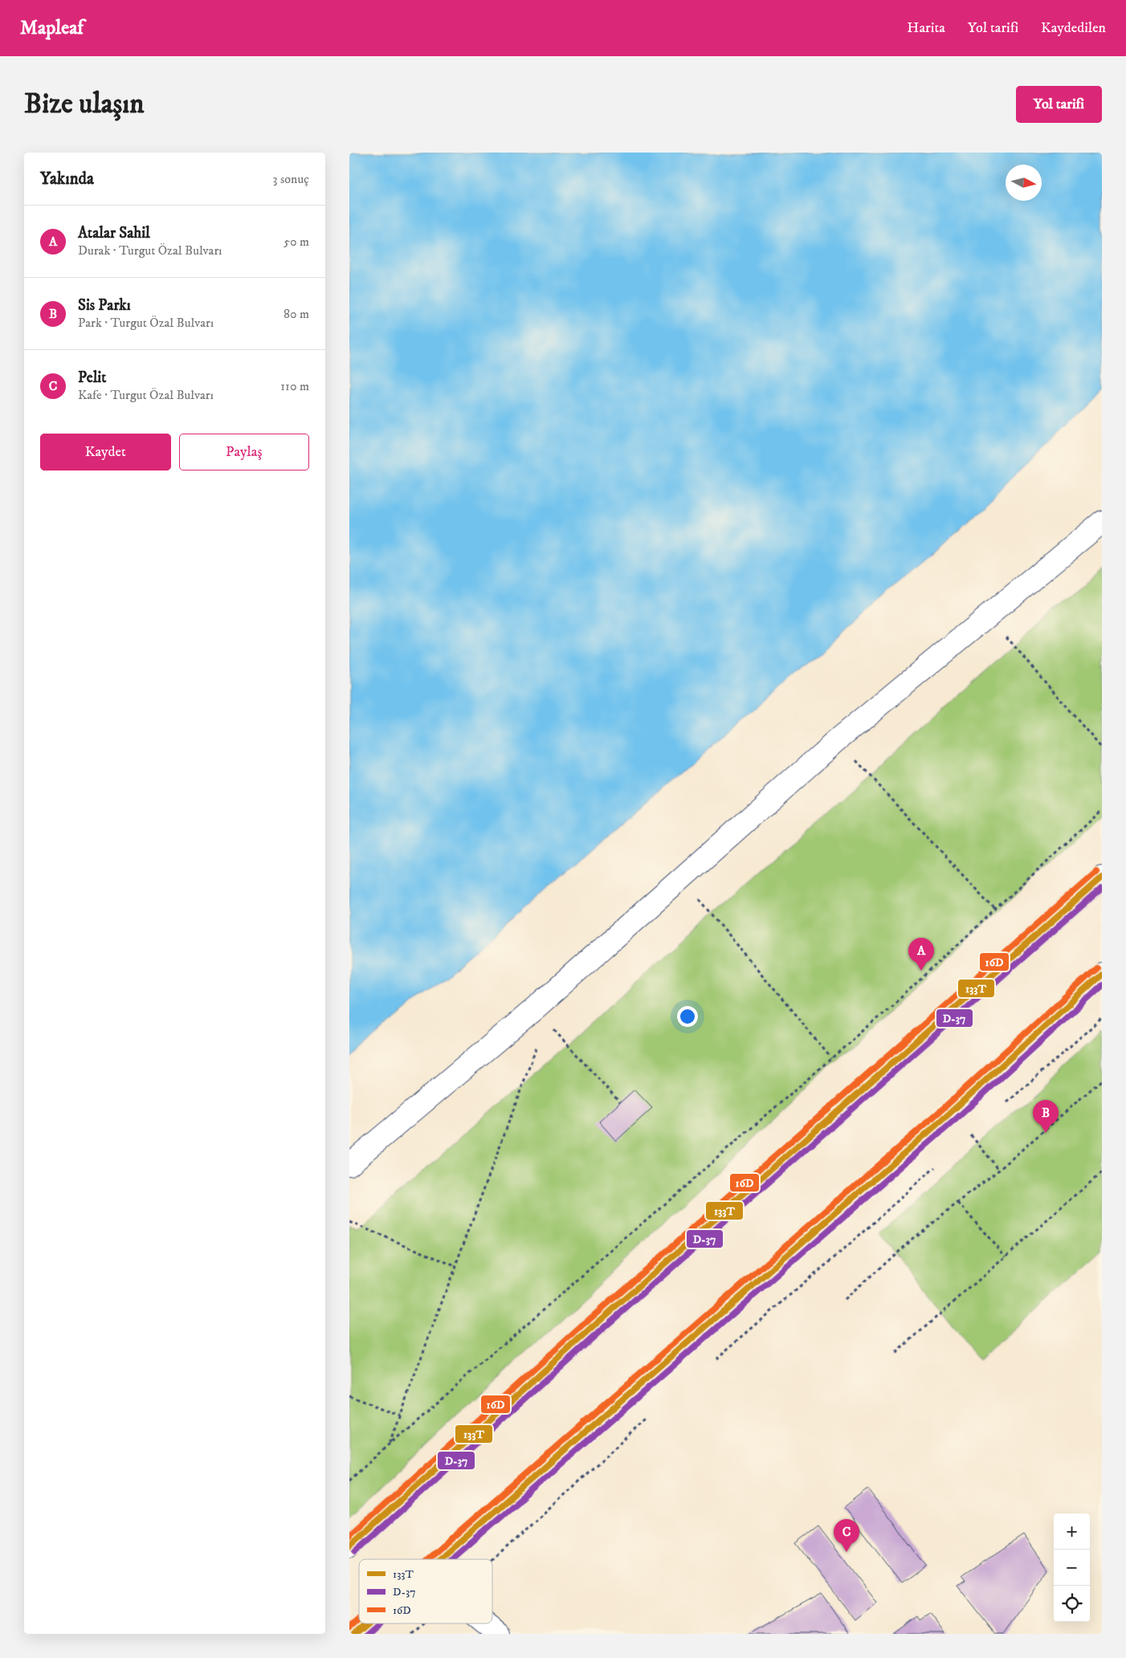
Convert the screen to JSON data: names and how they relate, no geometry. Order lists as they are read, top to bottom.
{
  "lines": ["transit line 16D", "transit line 133T", "transit line D-37"],
  "legend": ["133T", "D-37", "16D"],
  "north": "right",
  "page": {
    "header": "Mapleaf",
    "nav": ["Harita", "Yol tarifi", "Kaydedilen"],
    "buttons": [
      "Yol tarifi",
      ["Kaydet", "Paylaş"]
    ],
    "title": "Bize ulaşın",
    "heading": ["Yakında", "3 sonuç"],
    "list": [
      {
        "mark": "A",
        "name": "Atalar Sahil",
        "note": "Durak · Turgut Özal Bulvarı",
        "value": "50 m"
      },
      {
        "mark": "B",
        "name": "Sis Parkı",
        "note": "Park · Turgut Özal Bulvarı",
        "value": "80 m"
      },
      {
        "mark": "C",
        "name": "Pelit",
        "note": "Kafe · Turgut Özal Bulvarı",
        "value": "110 m"
      }
    ],
    "pins": ["A", "B", "C"],
    "map_buttons": ["+", "−"]
  }
}
